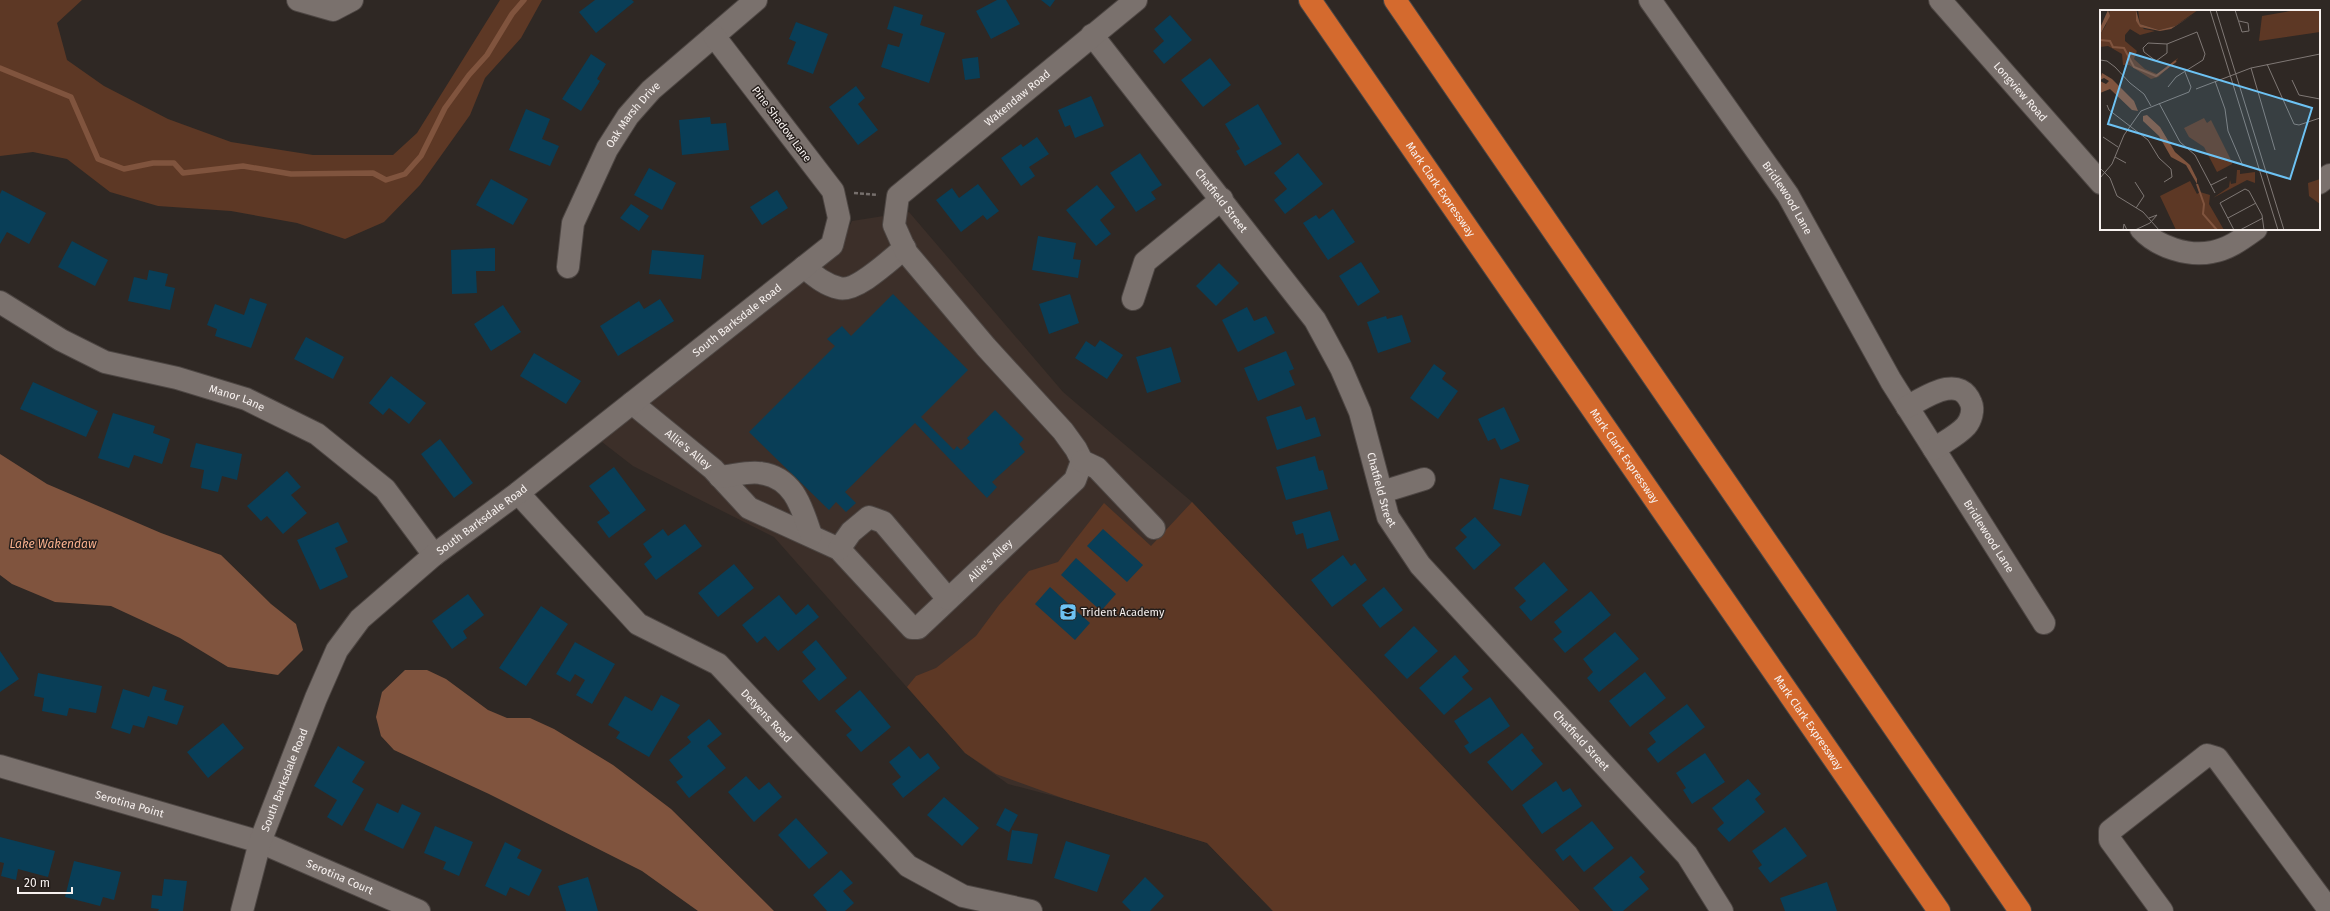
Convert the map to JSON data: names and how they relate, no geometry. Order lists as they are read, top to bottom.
{
  "streets": {
    "highway": ["Mark Clark Expressway"],
    "street": [
      "Longview Road",
      "Wakendaw Road",
      "Oak Marsh Drive",
      "Pine Shadow Lane",
      "Bridlewood Lane",
      "Chatfield Street",
      "South Barksdale Road",
      "Manor Lane",
      "Allie's Alley",
      "Detyens Road",
      "Serotina Point",
      "Serotina Court"
    ]
  },
  "crossings": [
    ["Wakendaw Road", "Chatfield Street"],
    ["Oak Marsh Drive", "Pine Shadow Lane"],
    ["Pine Shadow Lane", "South Barksdale Road"],
    ["South Barksdale Road", "Manor Lane"],
    ["South Barksdale Road", "Allie's Alley"],
    ["South Barksdale Road", "Detyens Road"],
    ["South Barksdale Road", "Serotina Point"],
    ["South Barksdale Road", "Serotina Court"],
    ["Serotina Point", "Serotina Court"]
  ],
  "water": ["Lake Wakendaw"],
  "places": {
    "school or university": ["Trident Academy"]
  },
  "scale_bar": "20 m"
}
